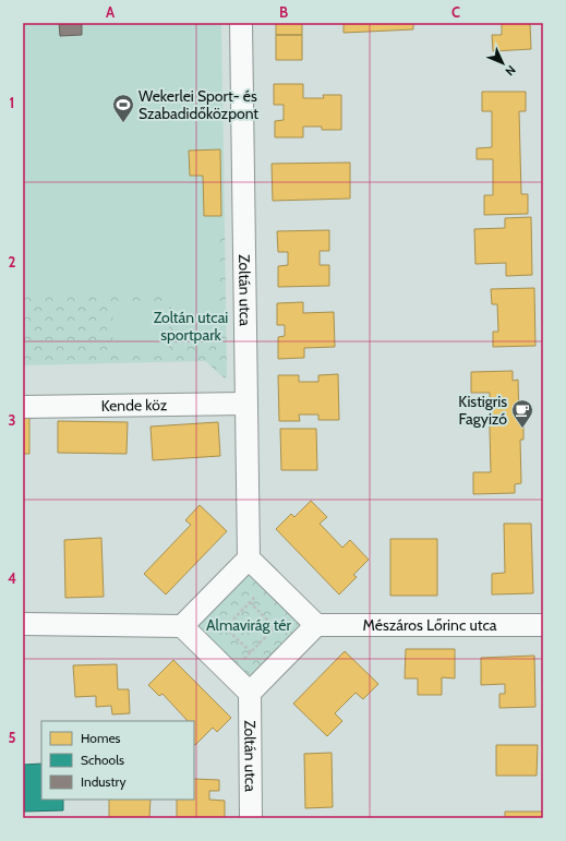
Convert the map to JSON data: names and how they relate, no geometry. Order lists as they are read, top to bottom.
{
  "streets": {
    "street": ["Zoltán utca", "Kende köz", "Mészáros Lőrinc utca"]
  },
  "crossings": [
    ["Zoltán utca", "Kende köz"]
  ],
  "parks": ["Zoltán utcai sportpark", "Almavirág tér"],
  "places": {
    "sports": ["Wekerlei Sport- és Szabadidőközpont"],
    "cafe": ["Kistigris Fagyizó"]
  },
  "legend": ["Homes", "Schools", "Industry"],
  "north": "bottom right",
  "grid": {
    "columns": ["A", "B", "C"],
    "rows": [
      "1",
      "2",
      "3",
      "4",
      "5"
    ]
  }
}
